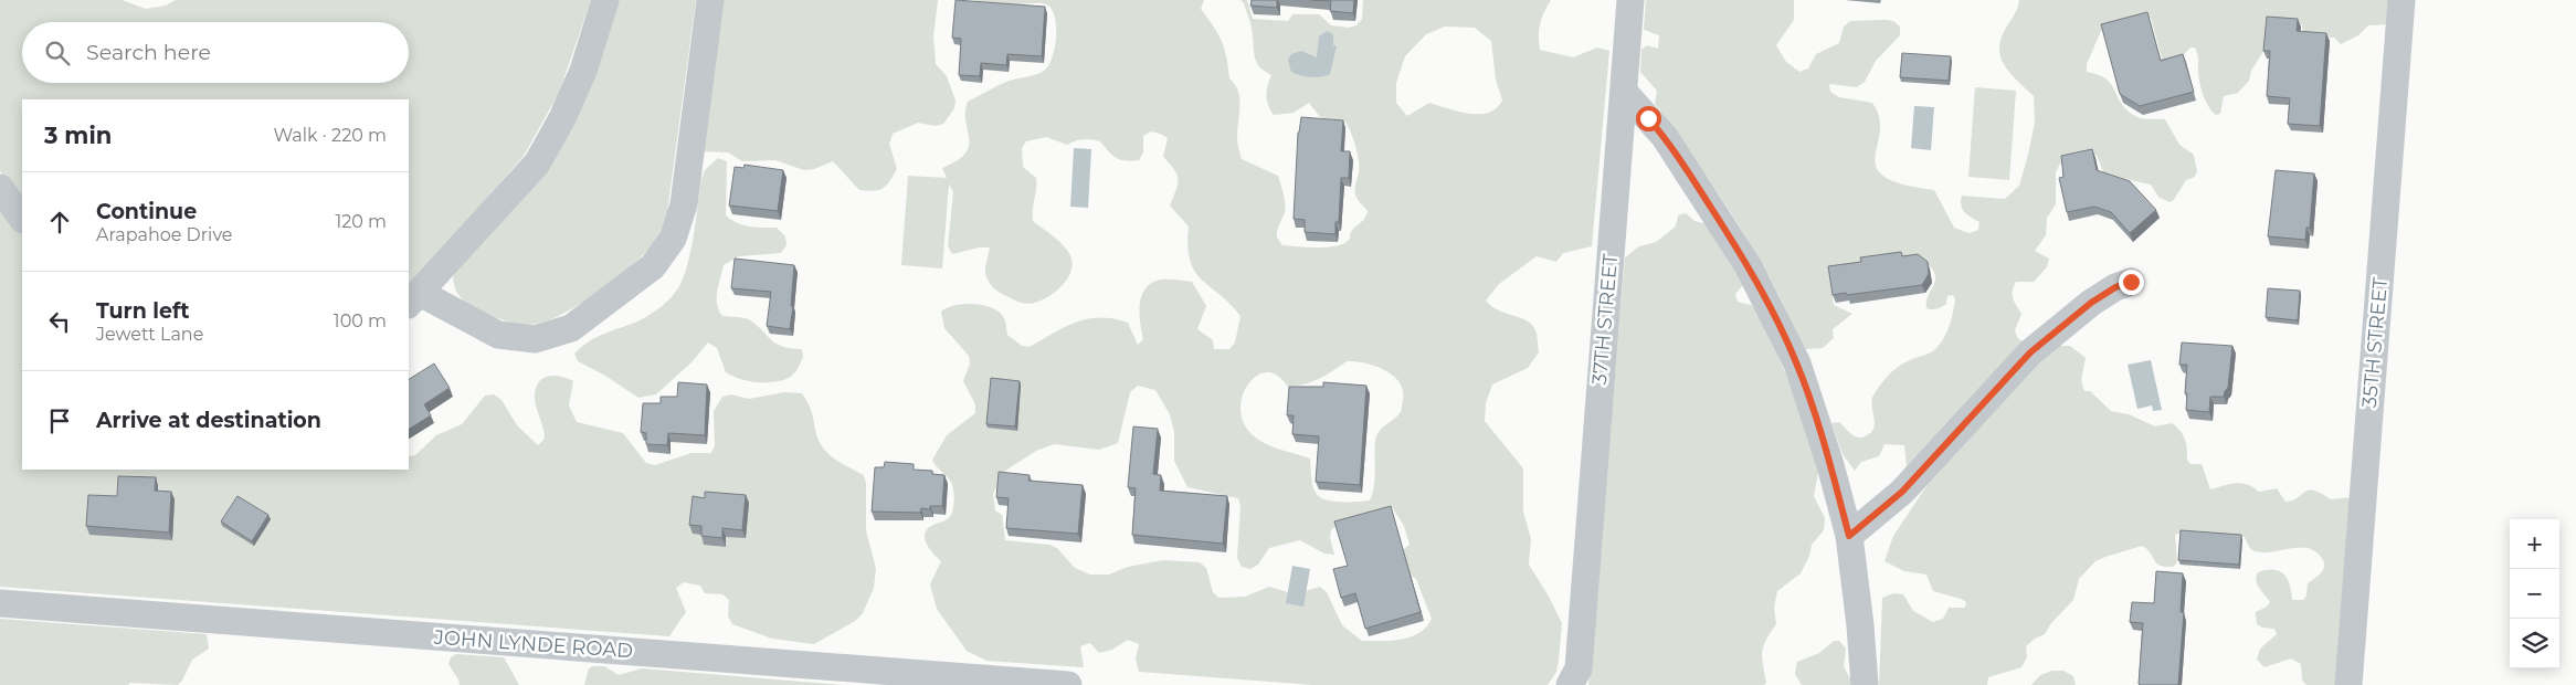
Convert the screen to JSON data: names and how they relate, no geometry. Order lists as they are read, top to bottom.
{
  "streets": {
    "street": ["37TH STREET", "35TH STREET", "JOHN LYNDE ROAD"]
  },
  "page": {
    "search": "Search here",
    "heading": ["3 min", "Walk · 220 m"],
    "list": [
      ["Continue", "Arapahoe Drive", "120 m"],
      ["Turn left", "Jewett Lane", "100 m"],
      "Arrive at destination"
    ],
    "map_buttons": ["+", "−"]
  }
}
